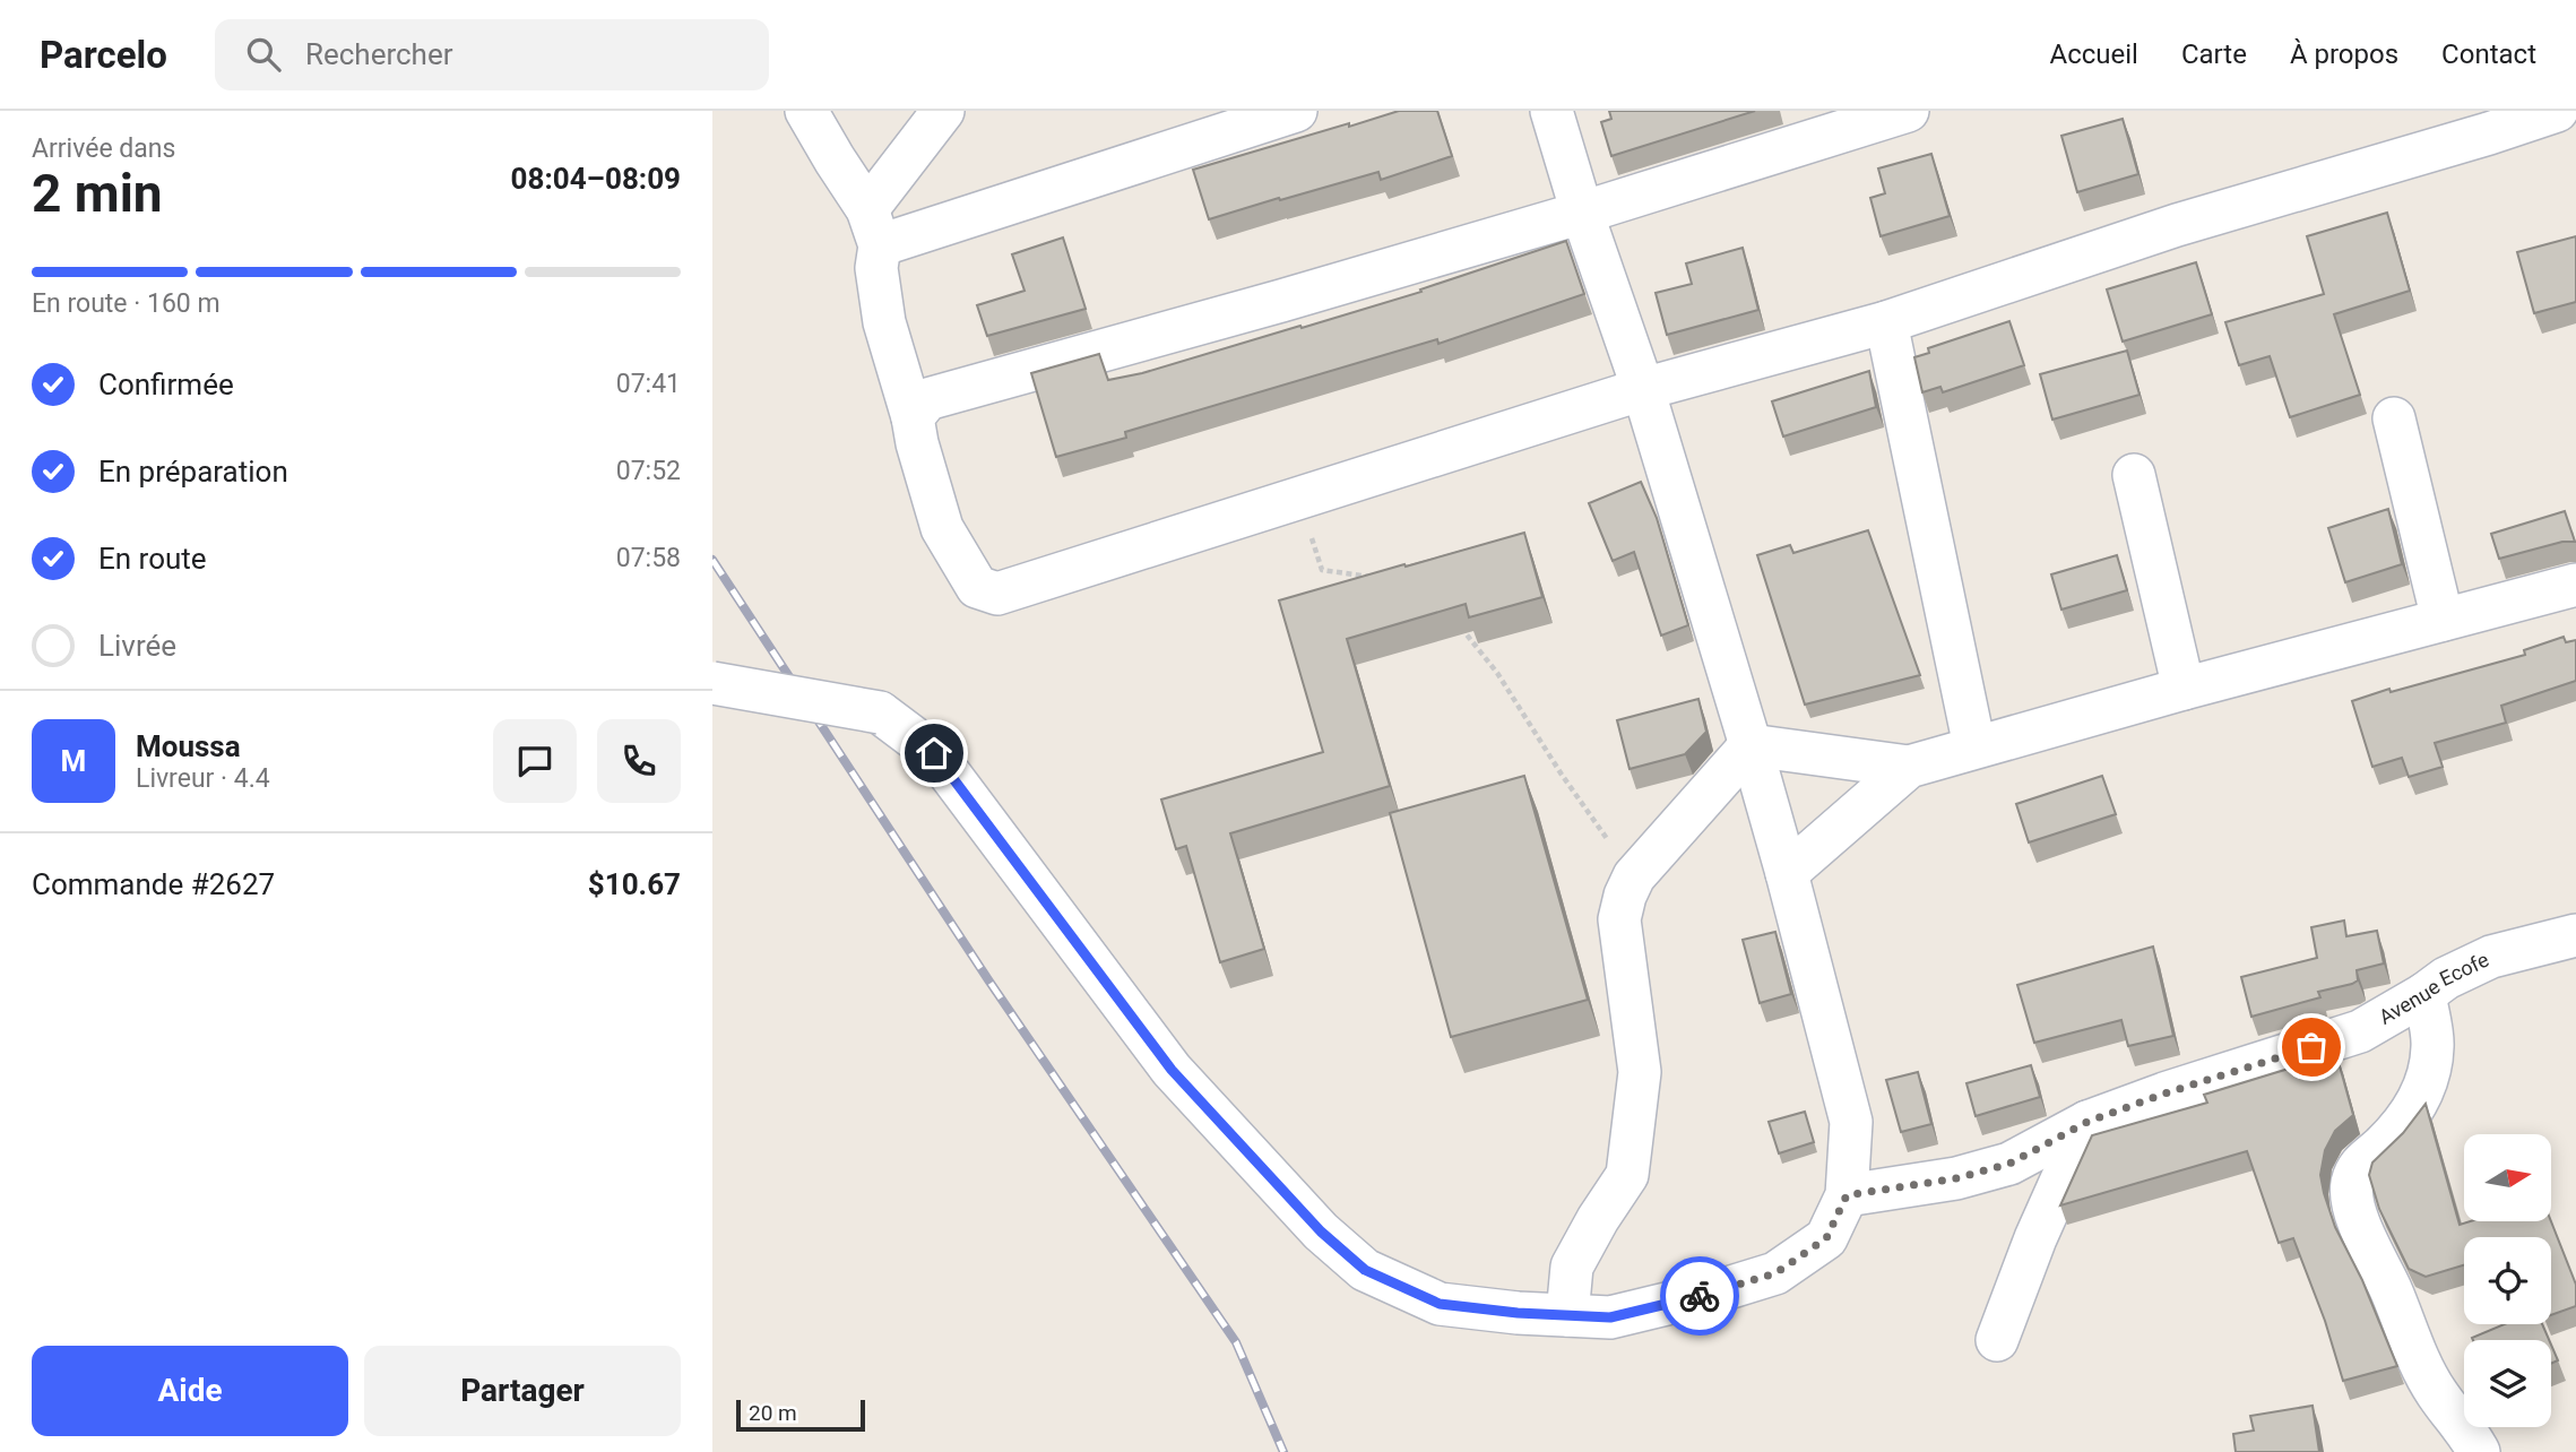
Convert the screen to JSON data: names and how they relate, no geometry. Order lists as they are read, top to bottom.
{
  "streets": {
    "street": ["Avenue Ecofe"]
  },
  "scale_bar": "20 m",
  "north": "right",
  "page": {
    "header": "Parcelo",
    "search": "Rechercher",
    "nav": [
      "Accueil",
      "Carte",
      "À propos",
      "Contact"
    ],
    "heading": ["2 min", "Arrivée dans", "08:04–08:09"],
    "panel": [
      "Moussa",
      "Livreur · 4.4",
      "Commande #2627",
      "$10.67"
    ],
    "bar": "En route · 160 m",
    "list": [
      ["Confirmée", "07:41"],
      ["En préparation", "07:52"],
      ["En route", "07:58"],
      "Livrée"
    ],
    "round": "M",
    "buttons": ["Aide", "Partager"],
    "scale": "20 m"
  }
}
